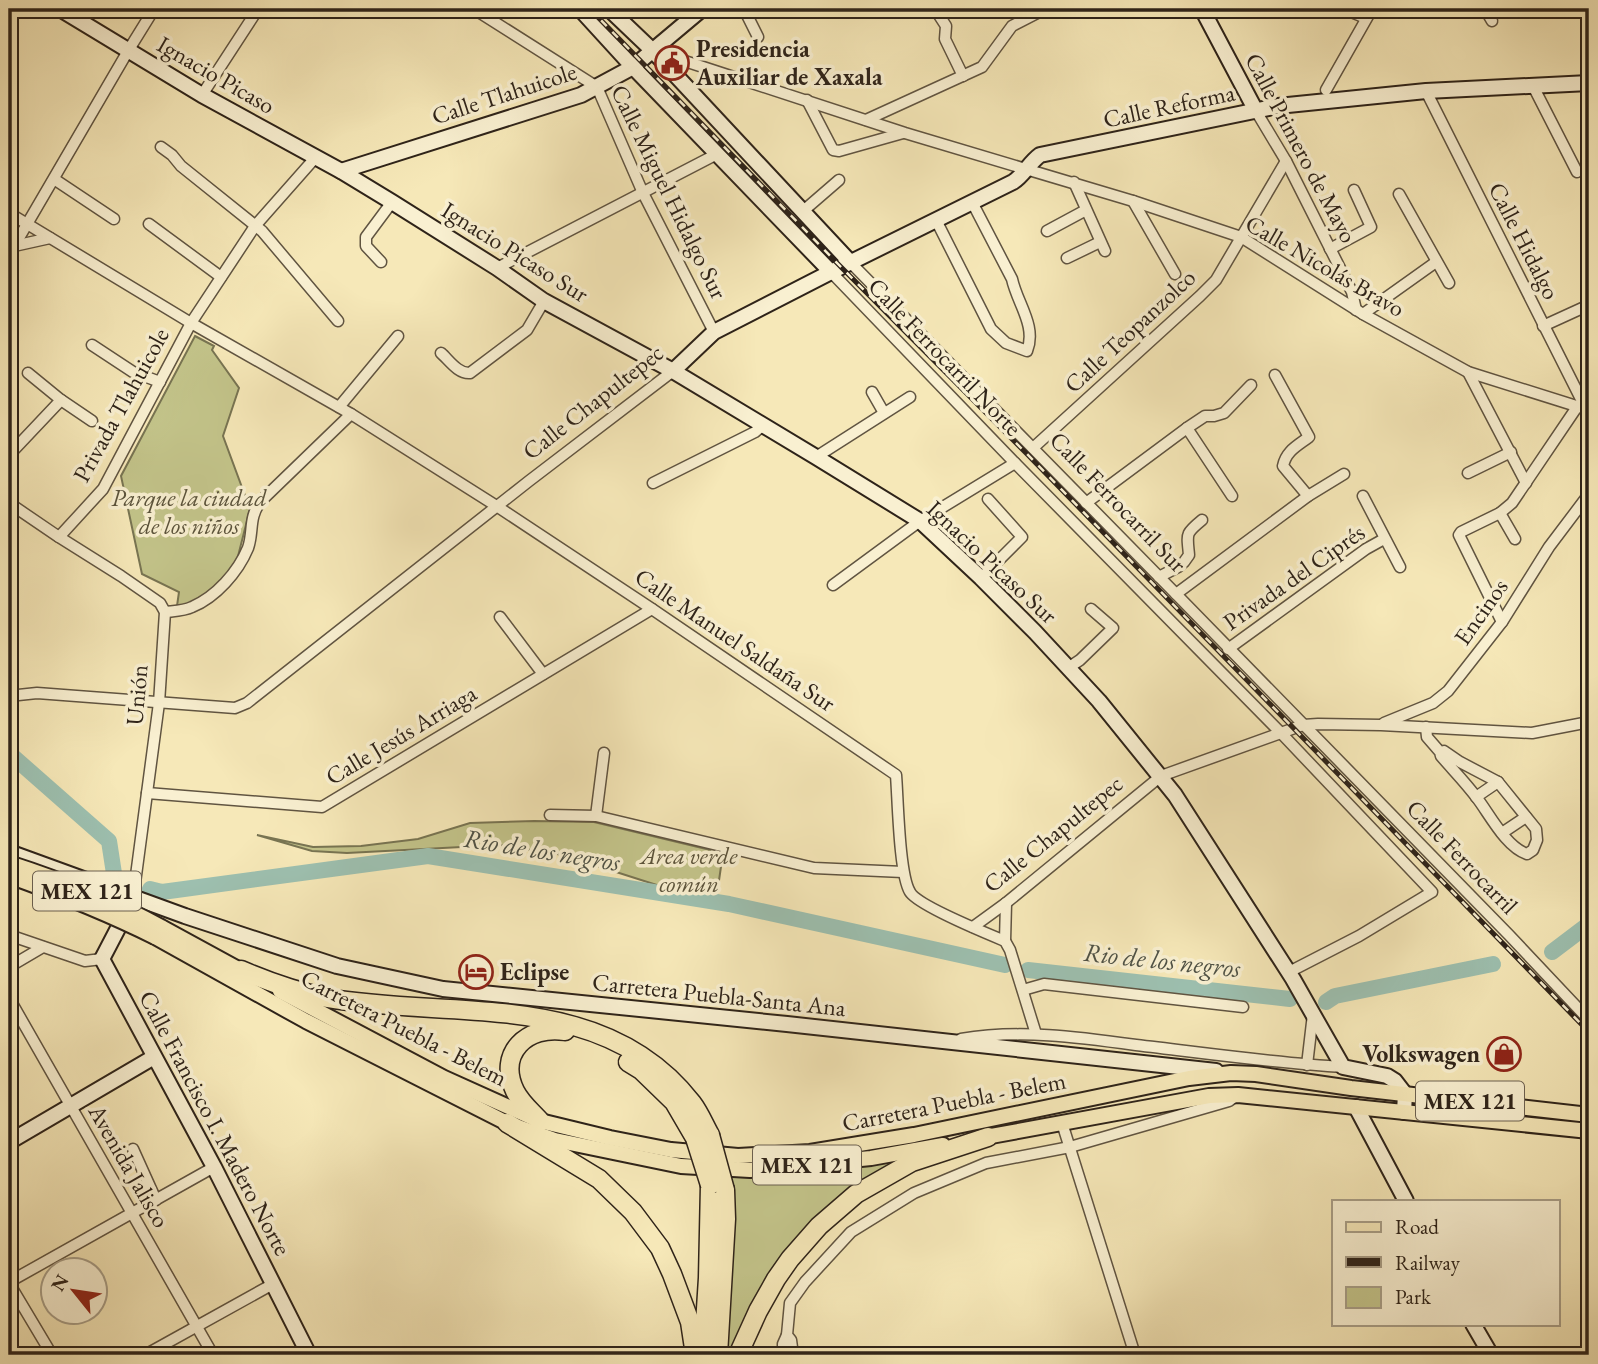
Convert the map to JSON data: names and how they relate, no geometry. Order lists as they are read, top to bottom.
{
  "streets": {
    "main road": [
      "Ignacio Picaso",
      "Calle Tlahuicole",
      "Calle Reforma",
      "Calle Primero de Mayo",
      "Ignacio Picaso Sur",
      "Calle Ferrocarril Norte",
      "Calle Chapultepec",
      "Calle Ferrocarril Sur",
      "MEX 121",
      "Carretera Puebla-Santa Ana",
      "Carretera Puebla - Belem",
      "Calle Francisco I. Madero Norte"
    ],
    "street": [
      "Calle Miguel Hidalgo Sur",
      "Calle Hidalgo",
      "Calle Nicolás Bravo",
      "Calle Teopanzolco",
      "Privada Tlahuicole",
      "Privada del Ciprés",
      "Encinos",
      "Calle Manuel Saldaña Sur",
      "Unión",
      "Calle Jesús Arriaga",
      "Calle Ferrocarril",
      "Avenida Jalisco"
    ]
  },
  "crossings": [
    ["Ignacio Picaso", "Ignacio Picaso Sur"],
    ["Calle Tlahuicole", "Calle Miguel Hidalgo Sur"],
    ["Calle Tlahuicole", "Ignacio Picaso Sur"],
    ["Calle Tlahuicole", "Calle Nicolás Bravo"],
    ["Calle Tlahuicole", "Calle Ferrocarril Norte"],
    ["Calle Tlahuicole", "Calle Ferrocarril Sur"],
    ["Calle Reforma", "Calle Primero de Mayo"],
    ["Calle Reforma", "Calle Hidalgo"],
    ["Calle Reforma", "Calle Nicolás Bravo"],
    ["Calle Reforma", "Calle Ferrocarril Norte"],
    ["Calle Reforma", "Calle Chapultepec"],
    ["Calle Reforma", "Calle Ferrocarril Sur"],
    ["Calle Primero de Mayo", "Calle Nicolás Bravo"],
    ["Calle Primero de Mayo", "Calle Teopanzolco"],
    ["Calle Miguel Hidalgo Sur", "Calle Chapultepec"],
    ["Calle Hidalgo", "Calle Nicolás Bravo"],
    ["Ignacio Picaso Sur", "Calle Chapultepec"],
    ["Ignacio Picaso Sur", "Calle Ferrocarril"],
    ["Calle Nicolás Bravo", "Calle Teopanzolco"],
    ["Calle Nicolás Bravo", "Calle Ferrocarril Sur"],
    ["Calle Teopanzolco", "Calle Ferrocarril Sur"],
    ["Calle Ferrocarril Norte", "Calle Chapultepec"],
    ["Calle Ferrocarril Norte", "Calle Ferrocarril"],
    ["Calle Chapultepec", "Calle Ferrocarril Sur"],
    ["Calle Chapultepec", "Encinos"],
    ["Calle Chapultepec", "Calle Manuel Saldaña Sur"],
    ["Calle Chapultepec", "Unión"],
    ["Calle Chapultepec", "Calle Ferrocarril"],
    ["Privada Tlahuicole", "Calle Manuel Saldaña Sur"],
    ["Calle Ferrocarril Sur", "Privada del Ciprés"],
    ["Calle Ferrocarril Sur", "Calle Ferrocarril"],
    ["Calle Manuel Saldaña Sur", "Calle Jesús Arriaga"],
    ["Unión", "Calle Jesús Arriaga"],
    ["Unión", "Carretera Puebla-Santa Ana"],
    ["Carretera Puebla-Santa Ana", "Carretera Puebla - Belem"]
  ],
  "water": ["Rio de los negros"],
  "parks": ["Parque la ciudad de los niños", "Area verde común"],
  "places": {
    "public building": ["Presidencia Auxiliar de Xaxala"],
    "hotel": ["Eclipse"],
    "shop": ["Volkswagen"]
  },
  "legend": ["Road", "Railway", "Park"],
  "north": "top left"
}
